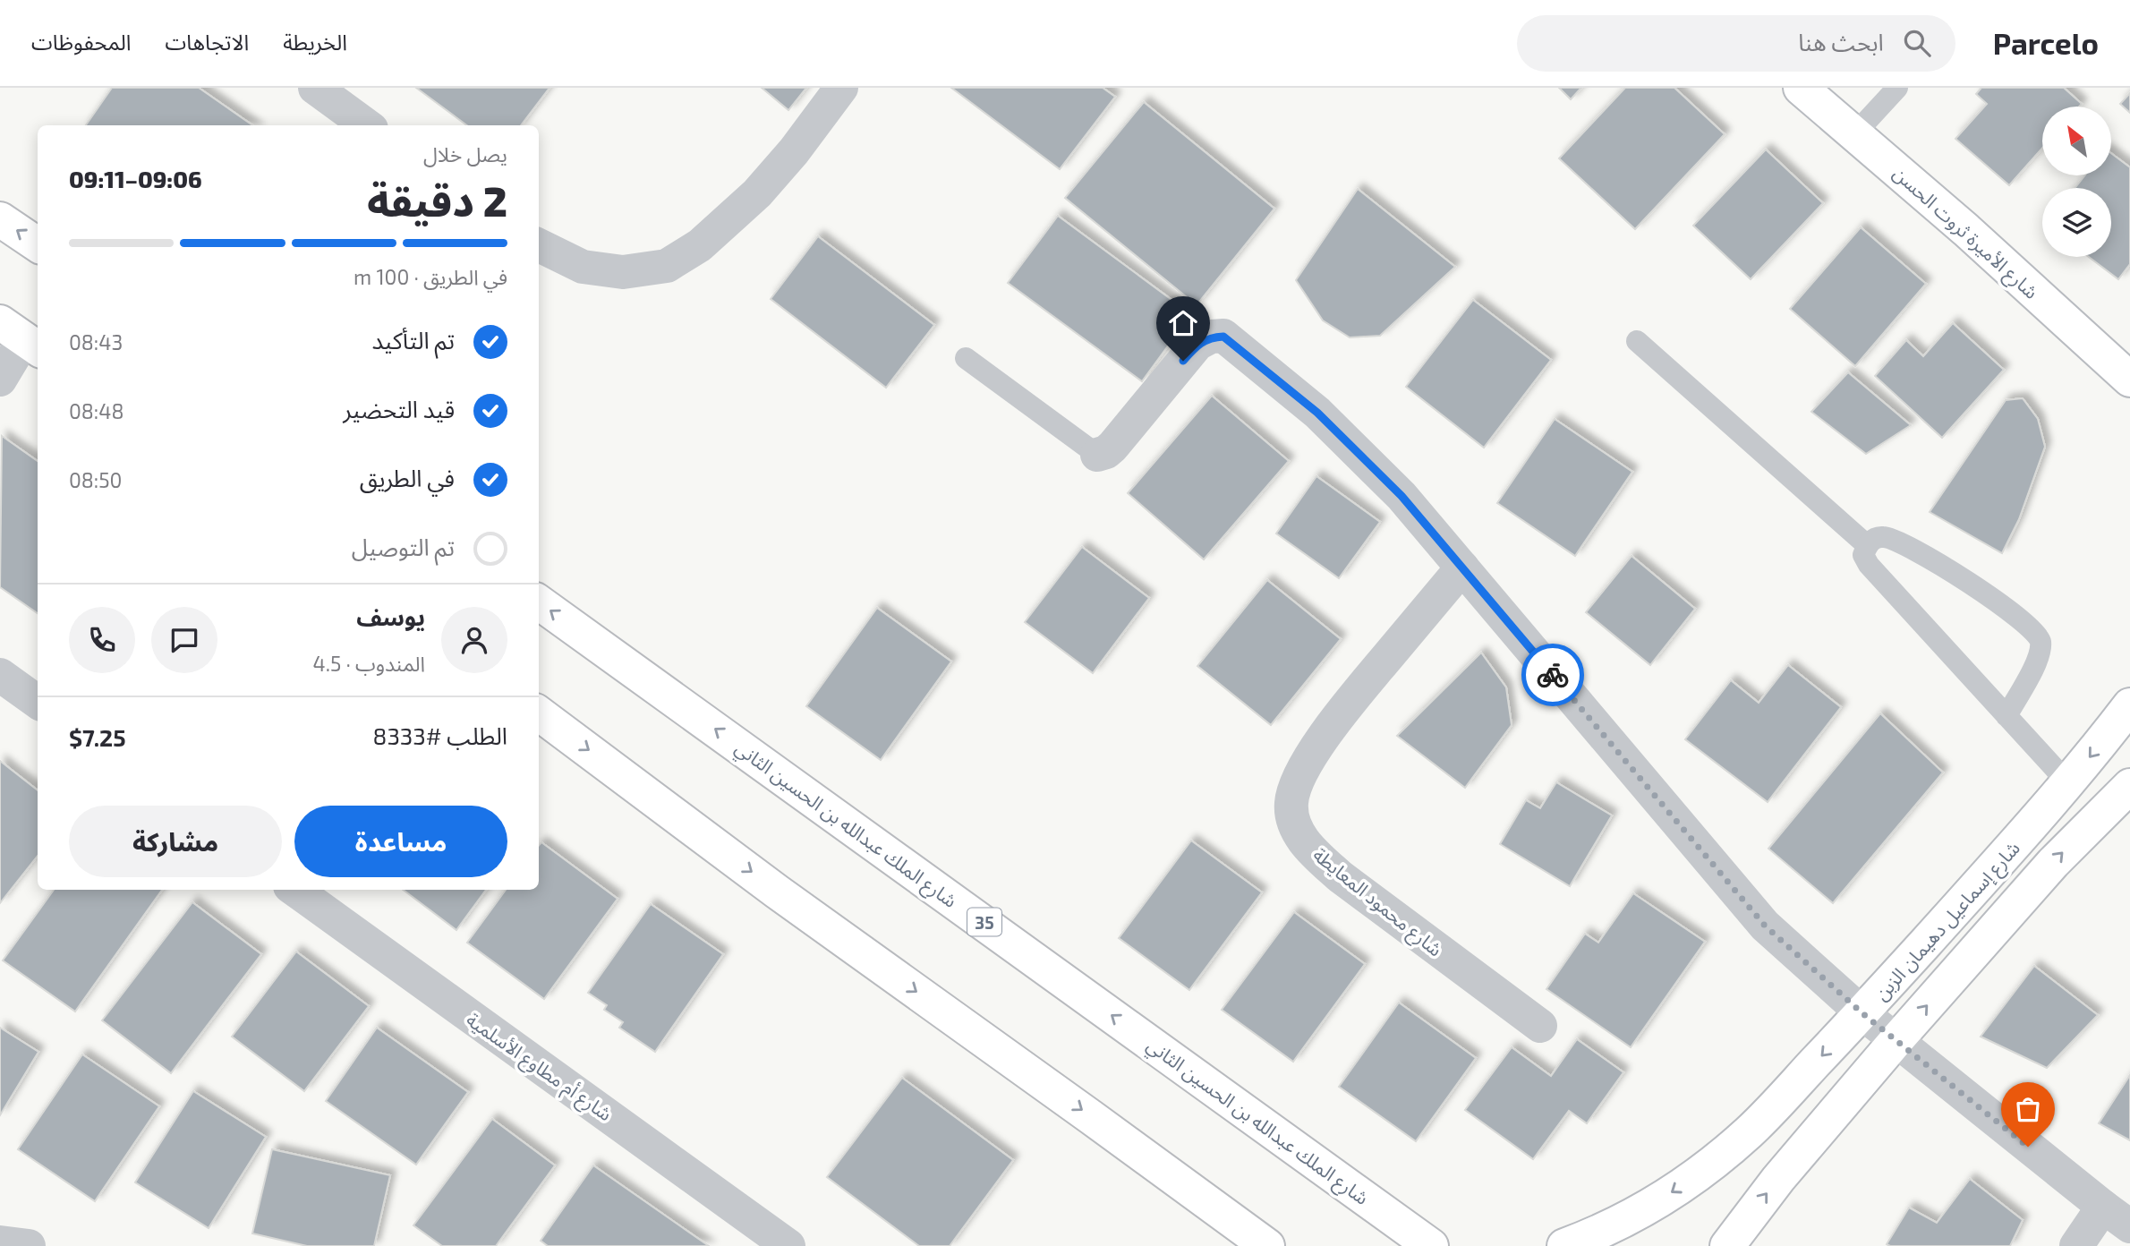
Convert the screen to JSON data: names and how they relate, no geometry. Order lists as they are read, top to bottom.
{
  "streets": {
    "main road": [
      "شارع الأميرة ثروت الحسن",
      "شارع الملك عبدالله بن الحسين الثاني",
      "شارع إسماعيل دهيمان الزبن",
      "35"
    ],
    "street": ["شارع محمود المعايطة", "شارع أم مطاوع الأسلمية"]
  },
  "north": "top left",
  "page": {
    "header": "Parcelo",
    "search": "ابحث هنا",
    "nav": ["الخريطة", "الاتجاهات", "المحفوظات"],
    "heading": ["2 دقيقة", "يصل خلال", "09:06–09:11"],
    "panel": [
      "يوسف",
      "المندوب · 4.5",
      "الطلب #8333",
      "$7.25"
    ],
    "bar": "في الطريق · 100 m",
    "list": [
      ["تم التأكيد", "08:43"],
      ["قيد التحضير", "08:48"],
      ["في الطريق", "08:50"],
      "تم التوصيل"
    ],
    "buttons": ["مساعدة", "مشاركة"]
  }
}
